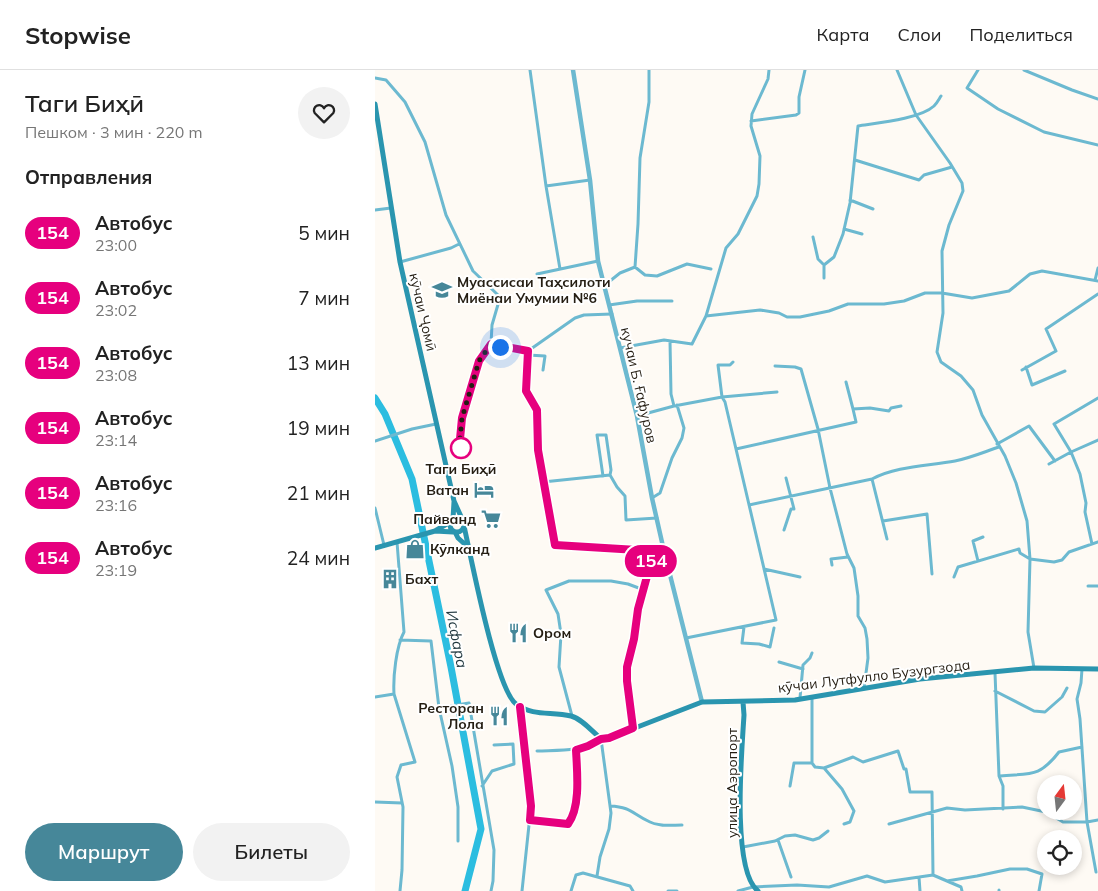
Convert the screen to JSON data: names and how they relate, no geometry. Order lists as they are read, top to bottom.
{
  "streets": {
    "main road": ["кӯчаи Ҷомӣ", "кӯчаи Лутфулло Бузургзода", "улица Аэропорт"],
    "street": ["кучаи Б. Ғафуров"]
  },
  "crossings": [
    ["кучаи Б. Ғафуров", "кӯчаи Лутфулло Бузургзода"],
    ["кӯчаи Лутфулло Бузургзода", "улица Аэропорт"]
  ],
  "water": ["Исфара"],
  "places": {
    "school or university": ["Муассисаи Таҳсилоти Миёнаи Умумии №6"],
    "other": ["Таги Биҳӣ"],
    "hotel": ["Ватан"],
    "supermarket": ["Пайванд"],
    "shop": ["Кӯлканд"],
    "building": ["Бахт"],
    "restaurant": ["Ором", "Ресторан Лола"]
  },
  "lines": ["bus line 154"],
  "north": "top",
  "page": {
    "header": "Stopwise",
    "nav": ["Карта", "Слои", "Поделиться"],
    "heading": [
      ["Таги Биҳӣ", "Пешком · 3 мин · 220 m"],
      "Отправления"
    ],
    "on_map": "154",
    "list": [
      {
        "mark": "154",
        "name": "Автобус",
        "note": "23:00",
        "value": "5 мин"
      },
      {
        "mark": "154",
        "name": "Автобус",
        "note": "23:02",
        "value": "7 мин"
      },
      {
        "mark": "154",
        "name": "Автобус",
        "note": "23:08",
        "value": "13 мин"
      },
      {
        "mark": "154",
        "name": "Автобус",
        "note": "23:14",
        "value": "19 мин"
      },
      {
        "mark": "154",
        "name": "Автобус",
        "note": "23:16",
        "value": "21 мин"
      },
      {
        "mark": "154",
        "name": "Автобус",
        "note": "23:19",
        "value": "24 мин"
      }
    ],
    "buttons": ["Маршрут", "Билеты"]
  }
}
